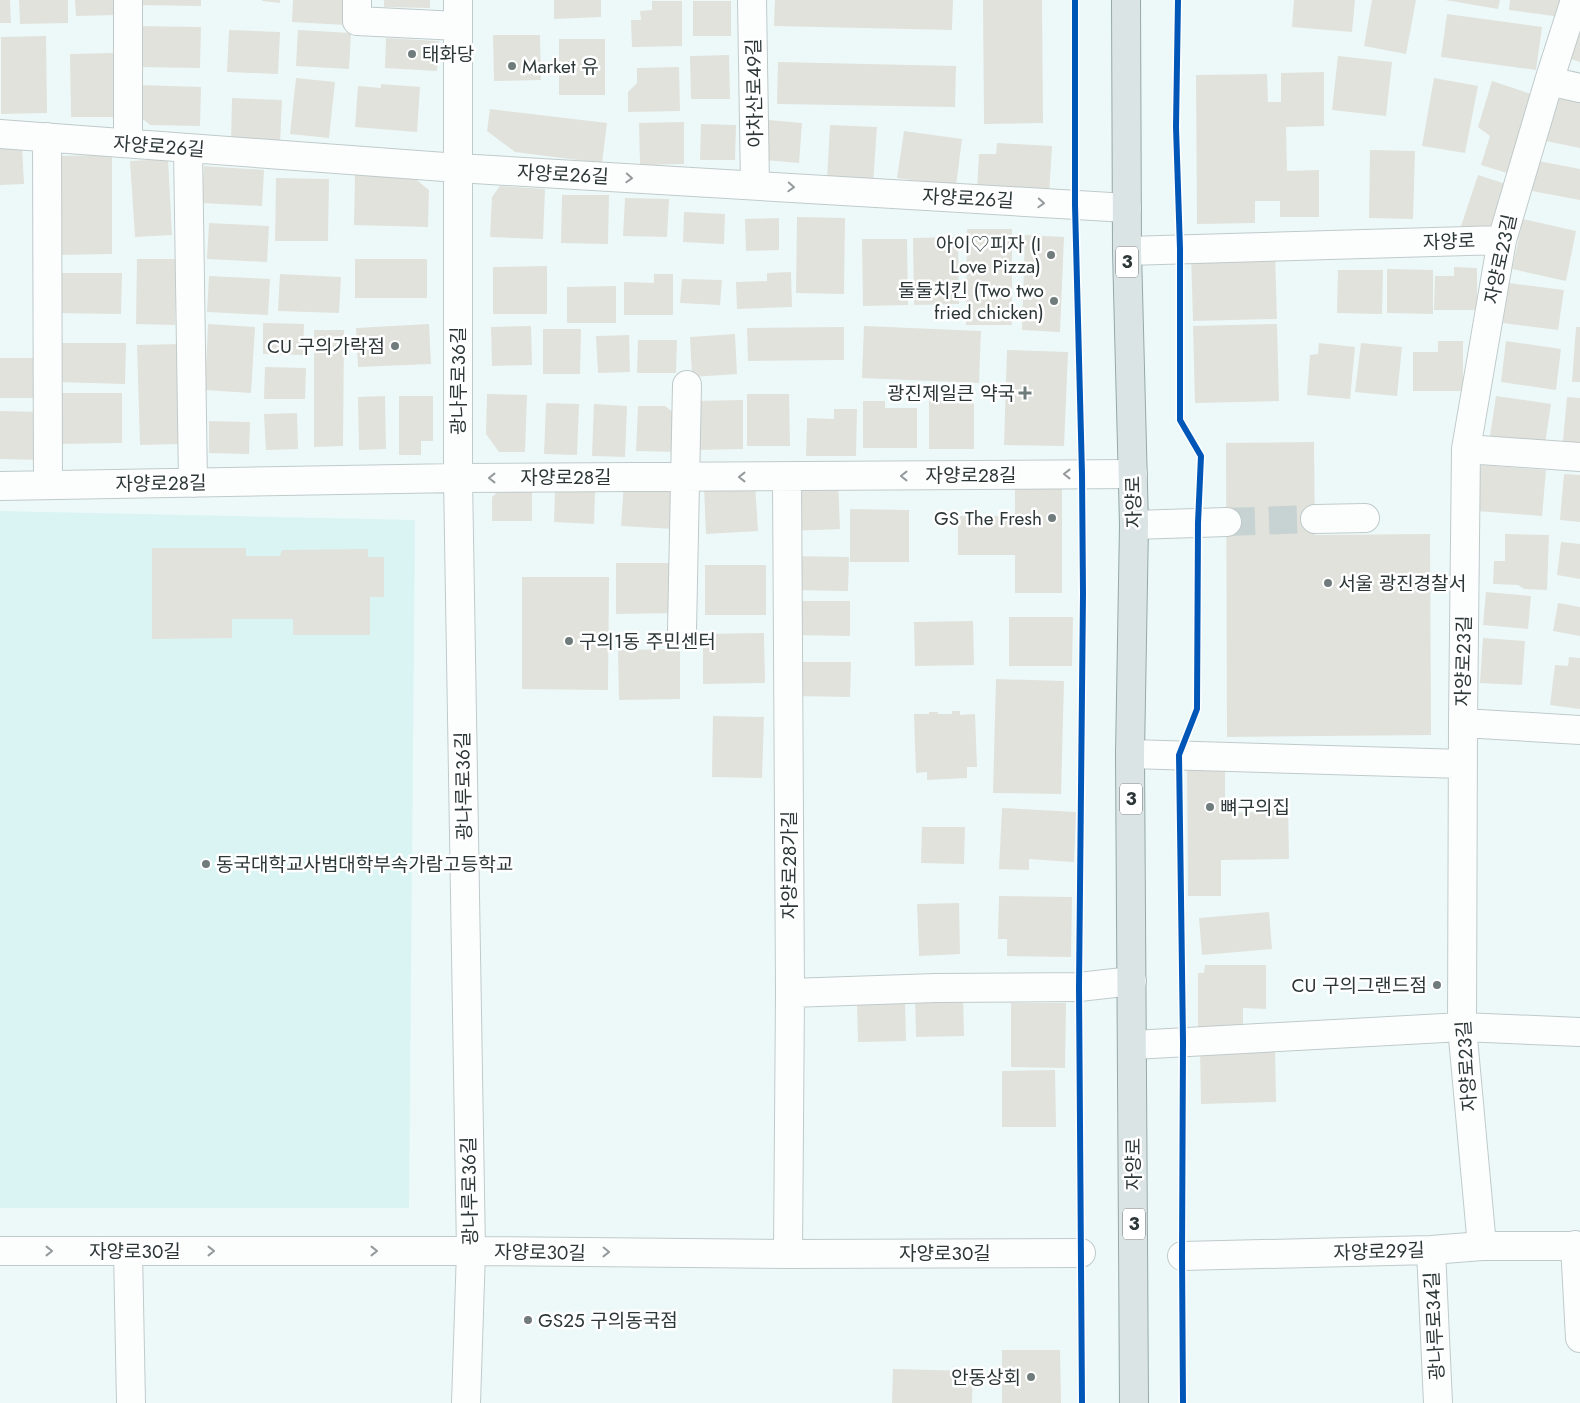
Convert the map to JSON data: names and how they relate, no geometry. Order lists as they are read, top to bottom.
{
  "streets": {
    "main road": ["자양로", "3"],
    "street": [
      "아차산로49길",
      "자양로26길",
      "자양로23길",
      "광나루로36길",
      "자양로28길",
      "자양로28가길",
      "자양로30길",
      "자양로29길",
      "광나루로34길"
    ]
  },
  "crossings": [
    ["아차산로49길", "자양로26길"],
    ["자양로26길", "자양로"],
    ["자양로26길", "광나루로36길"],
    ["자양로", "자양로23길"],
    ["자양로", "자양로28길"],
    ["자양로23길", "자양로29길"],
    ["광나루로36길", "자양로28길"],
    ["광나루로36길", "자양로30길"],
    ["자양로28길", "자양로28가길"],
    ["자양로28가길", "자양로30길"],
    ["자양로29길", "광나루로34길"]
  ],
  "one_way": ["자양로26길", "자양로28길", "자양로30길"],
  "places": {
    "other": [
      "태화당",
      "Market 유",
      "아이♡피자 (I Love Pizza)",
      "둘둘치킨 (Two two fried chicken)",
      "CU 구의가락점",
      "GS The Fresh",
      "서울 광진경찰서",
      "구의1동 주민센터",
      "뼈구의집",
      "동국대학교사범대학부속가람고등학교",
      "CU 구의그랜드점",
      "GS25 구의동국점",
      "안동상회"
    ],
    "health": ["광진제일큰 약국"]
  }
}
